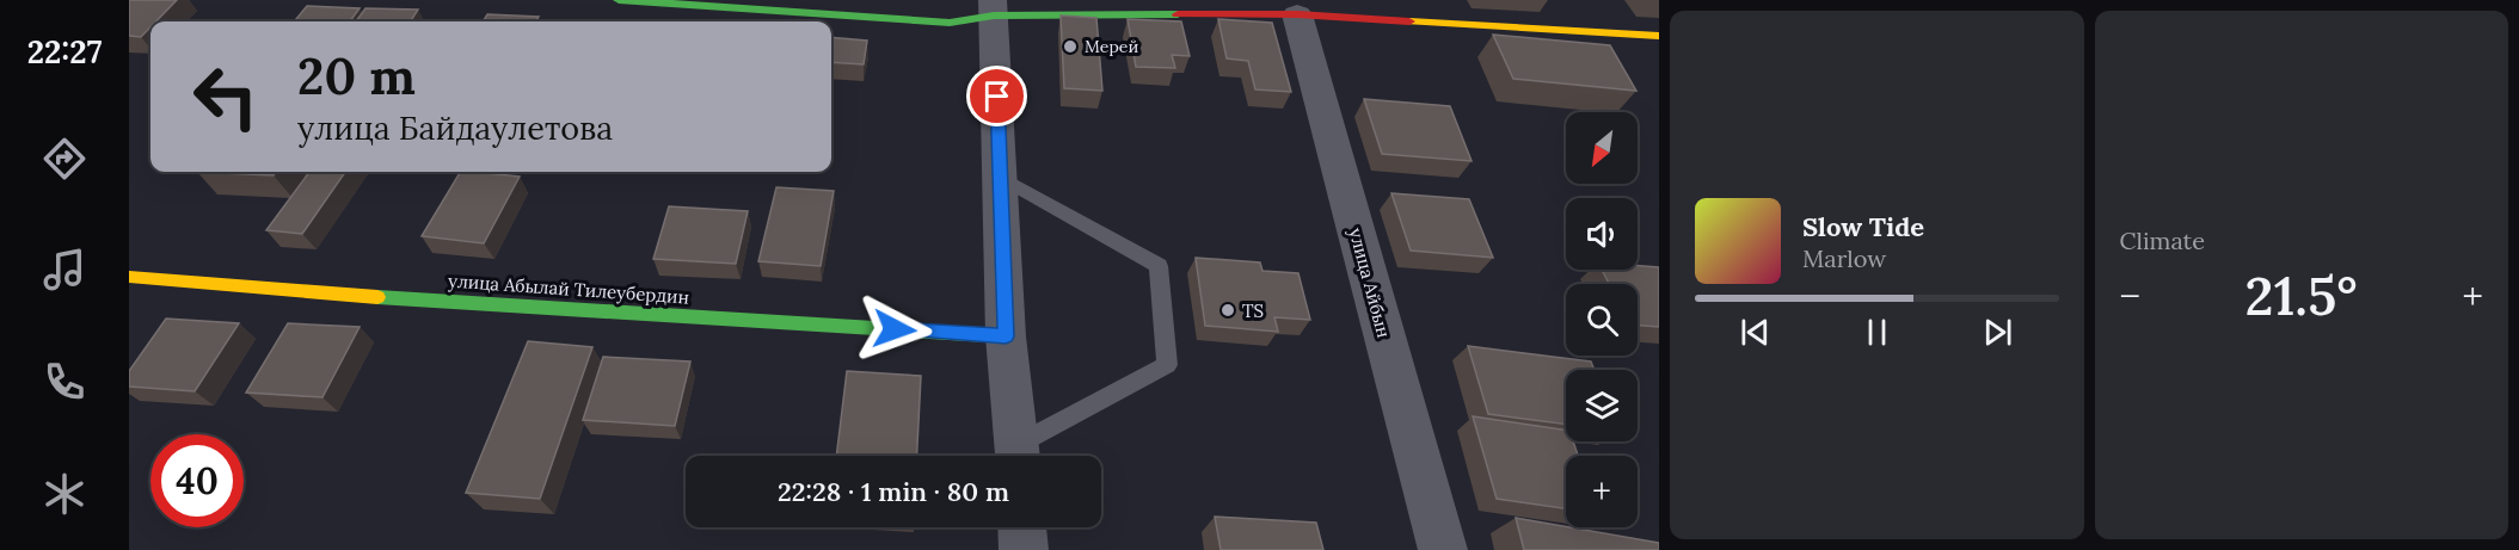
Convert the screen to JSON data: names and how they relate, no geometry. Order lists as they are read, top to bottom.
{
  "streets": {
    "street": ["улица Айбын", "улица Абылай Тилеубердин"]
  },
  "places": ["Мерей", "TS"],
  "north": "bottom left",
  "page": {
    "tabs": "22:27",
    "tile": "Climate",
    "turn": ["20 m", "улица Байдаулетова"],
    "map_buttons": "+",
    "song": ["Slow Tide", "Marlow"],
    "heat": ["−", "21.5°", "+"],
    "limit": "40",
    "trip": "22:28 · 1 min · 80 m"
  }
}
